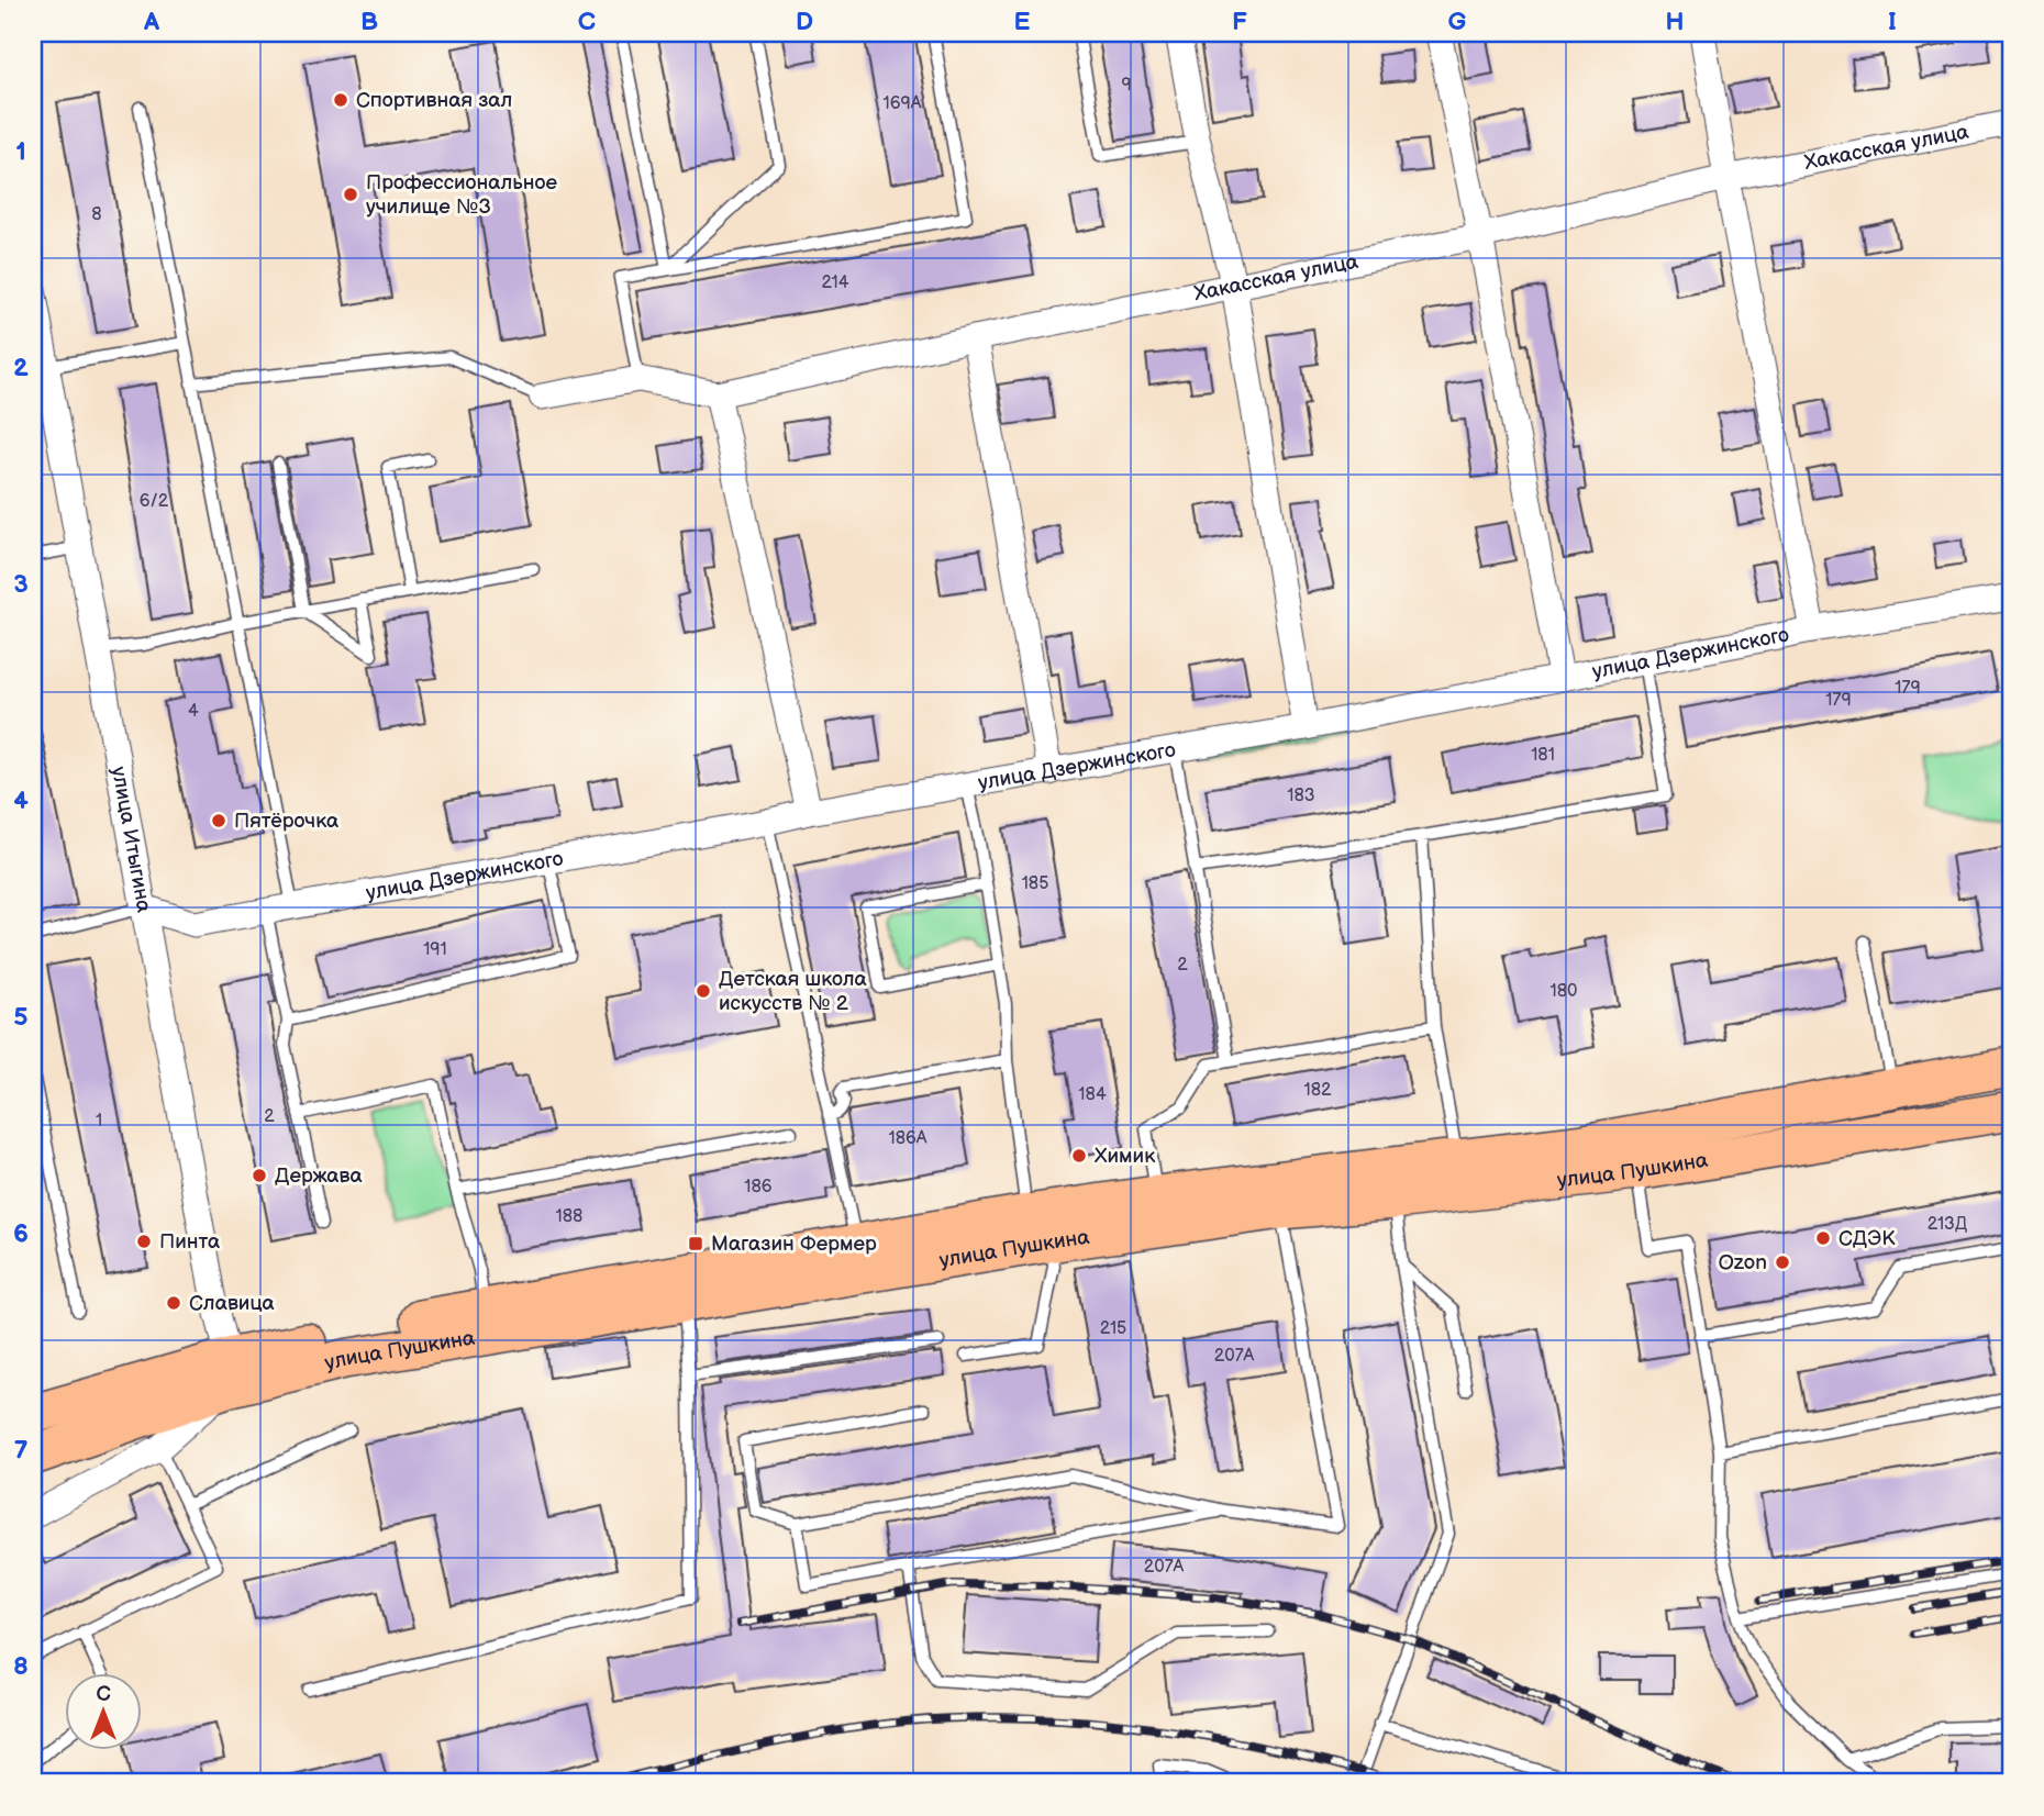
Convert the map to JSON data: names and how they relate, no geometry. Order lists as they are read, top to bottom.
{
  "streets": {
    "main road": ["улица Пушкина"],
    "street": ["Хакасская улица", "улица Дзержинского", "улица Итыгина"]
  },
  "crossings": [
    ["улица Дзержинского", "улица Итыгина"],
    ["улица Итыгина", "улица Пушкина"]
  ],
  "places": {
    "other": [
      "Спортивная зал",
      "Профессиональное училище №3",
      "Пятёрочка",
      "Детская школа искусств № 2",
      "Химик",
      "Держава",
      "СДЭК",
      "Пинта",
      "Ozon",
      "Славица"
    ],
    "transit": ["Магазин Фермер"]
  },
  "house_numbers": [
    "9",
    "169А",
    "8",
    "214",
    "6/2",
    "179",
    "179",
    "4",
    "181",
    "183",
    "185",
    "191",
    "2",
    "180",
    "182",
    "184",
    "2",
    "1",
    "186А",
    "186",
    "188",
    "213Д",
    "215",
    "207А",
    "207А"
  ],
  "north": "top",
  "grid": {
    "columns": [
      "A",
      "B",
      "C",
      "D",
      "E",
      "F",
      "G",
      "H",
      "I"
    ],
    "rows": [
      "1",
      "2",
      "3",
      "4",
      "5",
      "6",
      "7",
      "8"
    ]
  }
}
